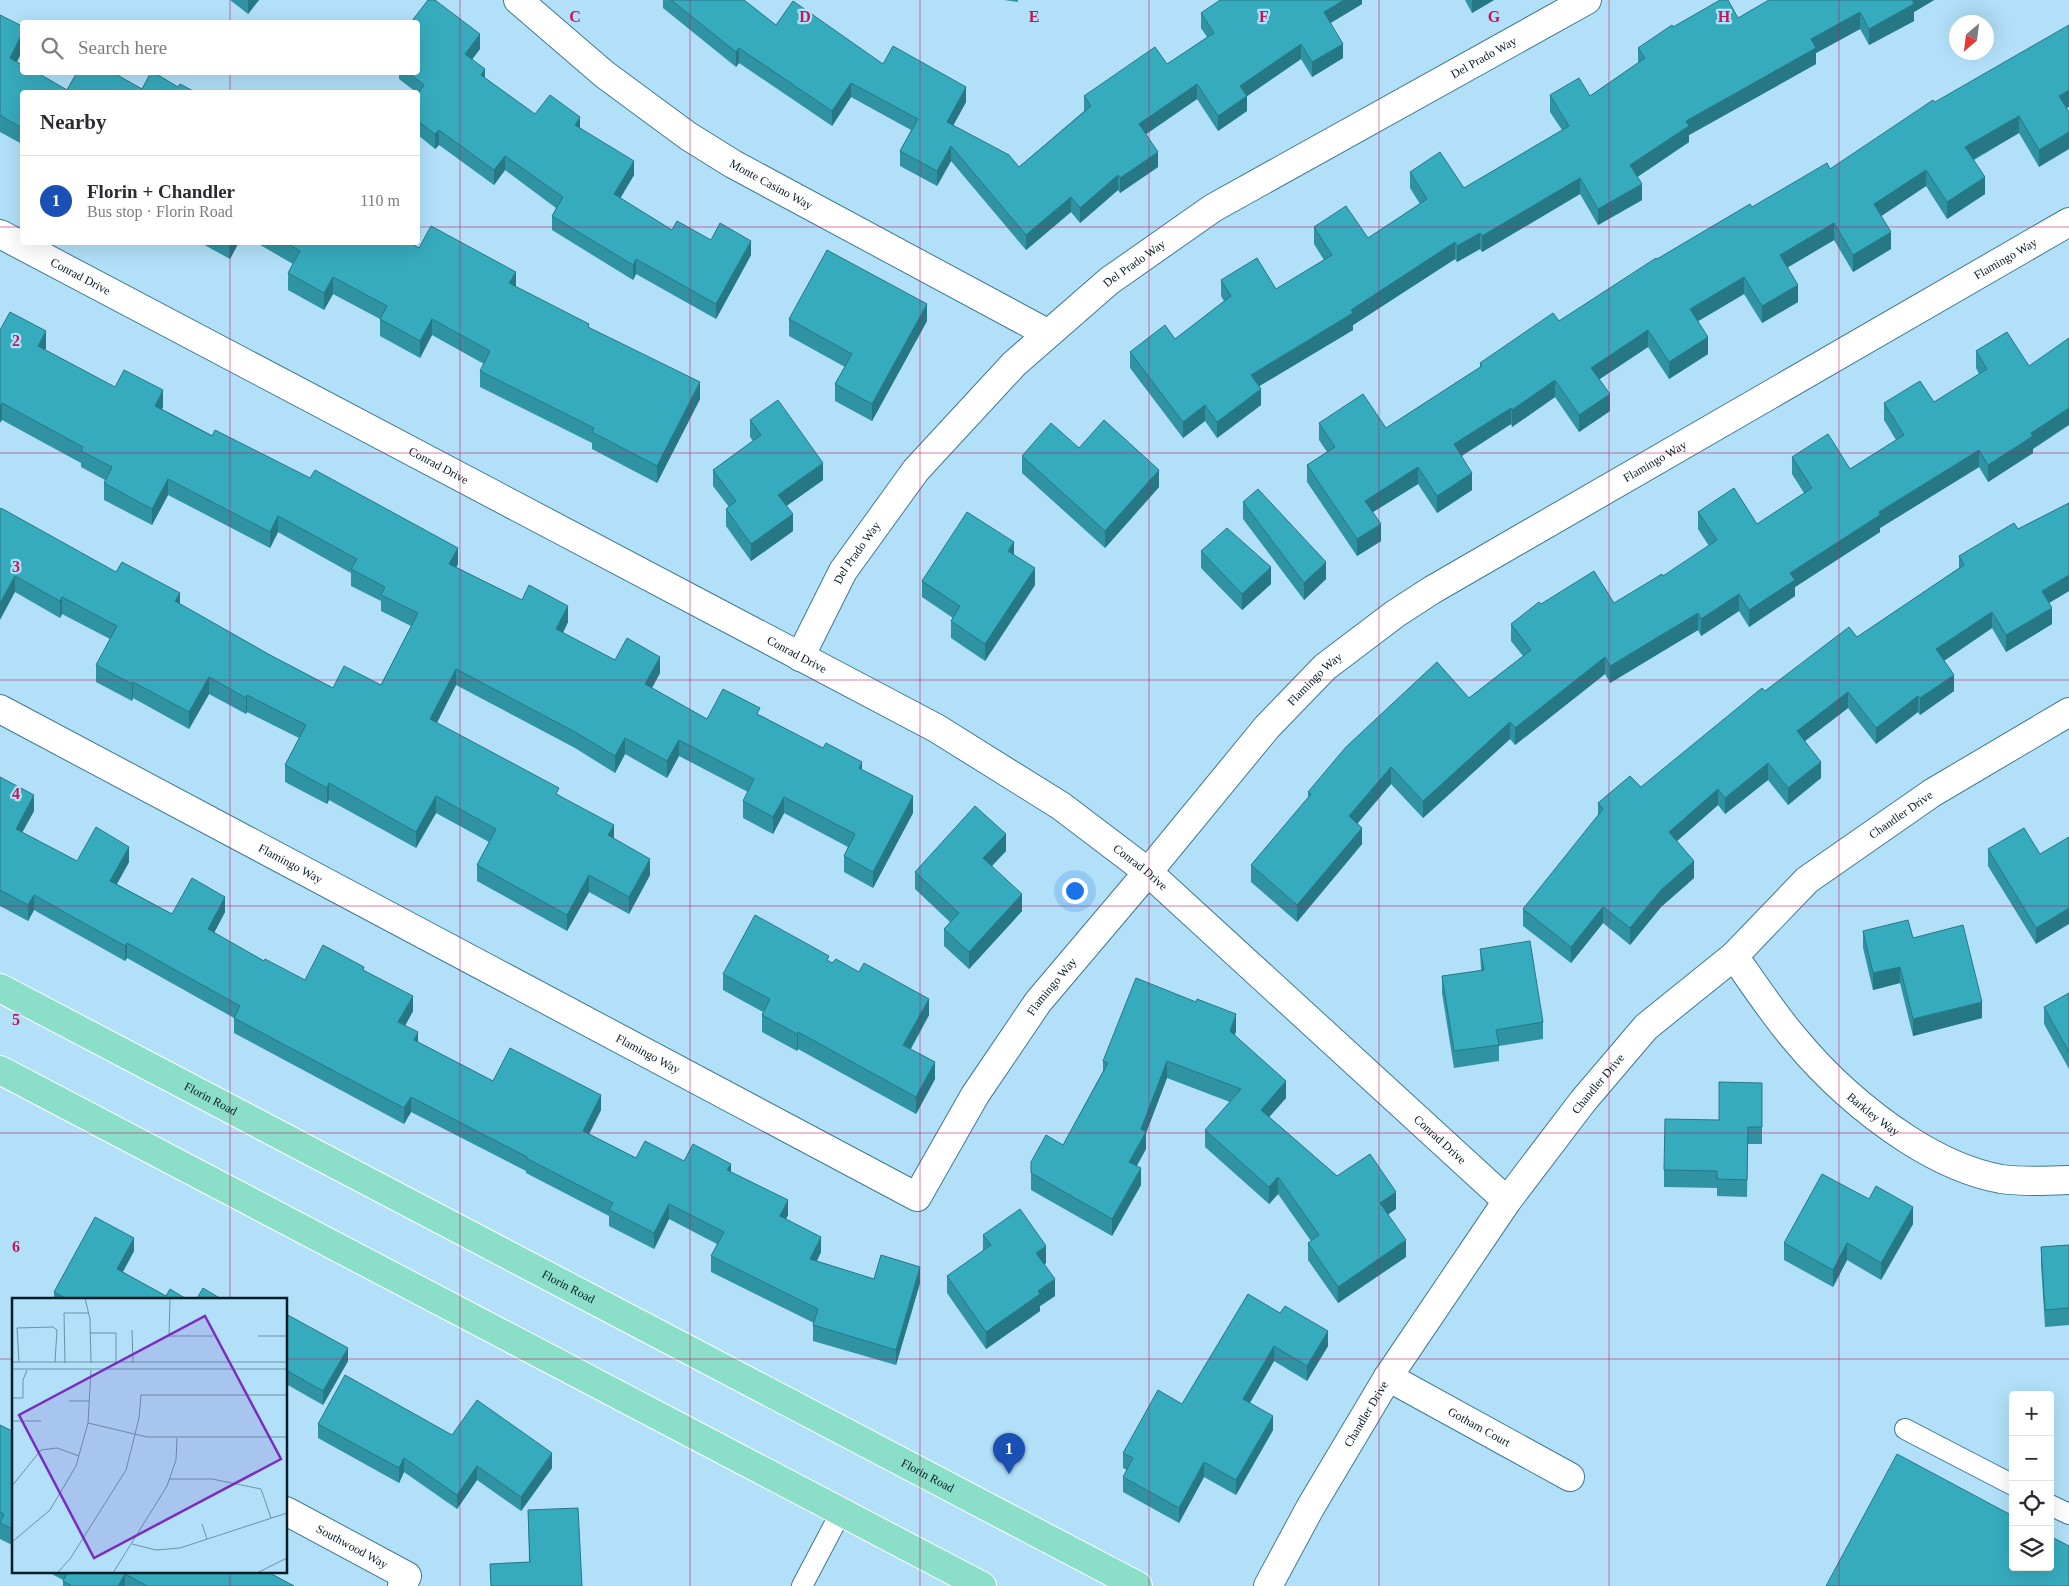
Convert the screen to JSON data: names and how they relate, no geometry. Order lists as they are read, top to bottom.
{
  "streets": {
    "main road": ["Florin Road"],
    "street": [
      "Del Prado Way",
      "Monte Casino Way",
      "Flamingo Way",
      "Conrad Drive",
      "Chandler Drive",
      "Barkley Way",
      "Gotham Court",
      "Southwood Way"
    ]
  },
  "crossings": [
    ["Del Prado Way", "Monte Casino Way"],
    ["Del Prado Way", "Conrad Drive"],
    ["Flamingo Way", "Conrad Drive"],
    ["Conrad Drive", "Chandler Drive"],
    ["Chandler Drive", "Barkley Way"],
    ["Chandler Drive", "Gotham Court"]
  ],
  "north": "bottom left",
  "page": {
    "search": "Search here",
    "heading": "Nearby",
    "list": [
      {
        "mark": "1",
        "name": "Florin + Chandler",
        "note": "Bus stop · Florin Road",
        "value": "110 m"
      }
    ],
    "map_buttons": ["+", "−"],
    "pins": "1"
  },
  "grid": {
    "columns": [
      "C",
      "D",
      "E",
      "F",
      "G",
      "H"
    ],
    "rows": [
      "2",
      "3",
      "4",
      "5",
      "6"
    ]
  }
}
